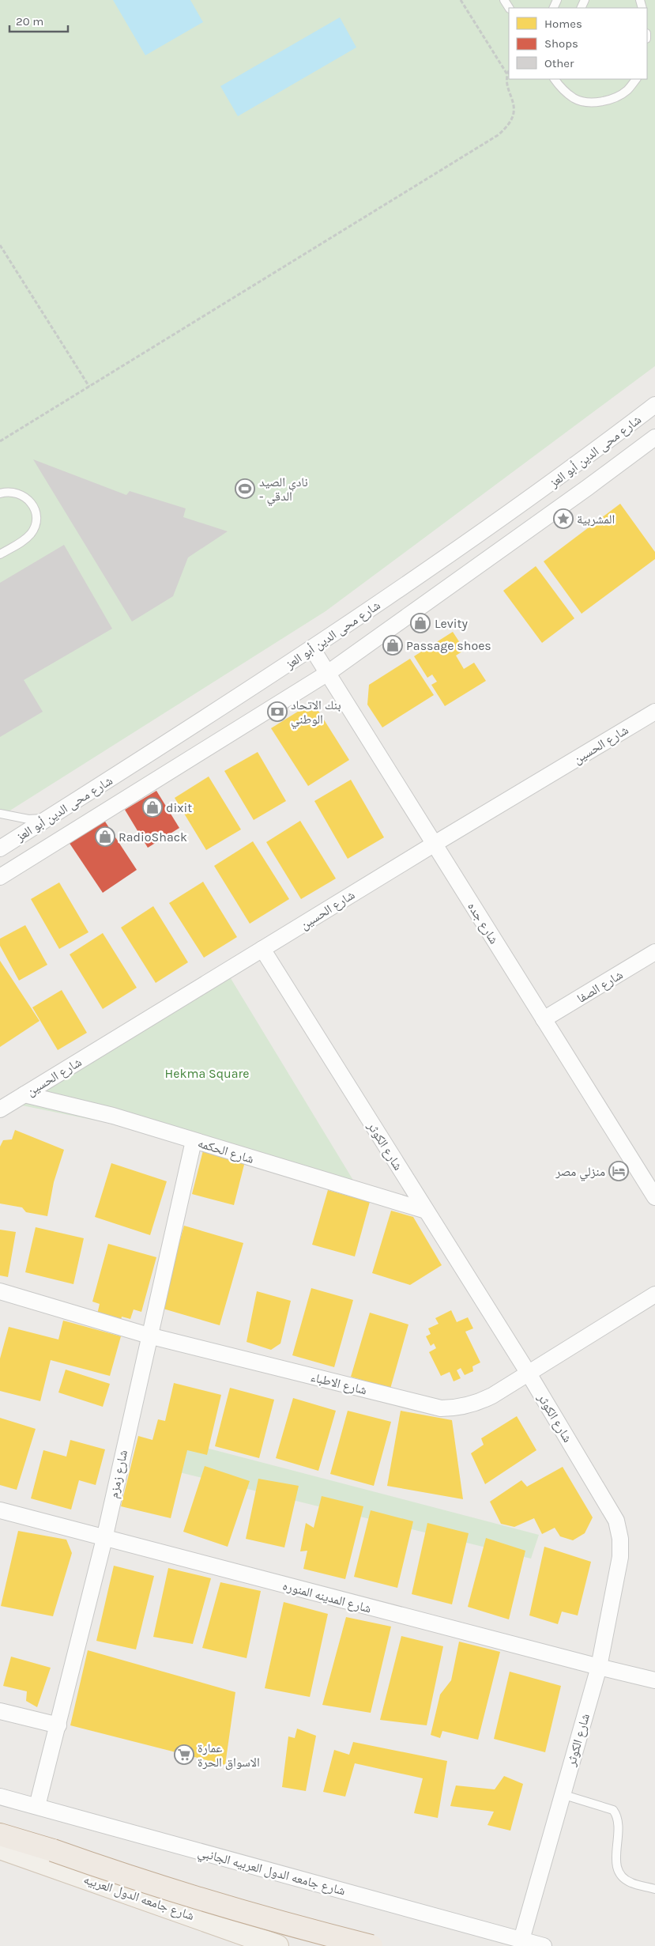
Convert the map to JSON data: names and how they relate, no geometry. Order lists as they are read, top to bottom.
{
  "streets": {
    "main road": ["شارع جامعه الدول العربيه"],
    "street": [
      "شارع محى الدين أبو العز",
      "شارع الحسين",
      "شارع جده",
      "شارع الصفا",
      "شارع الكوثر",
      "شارع الحكمه",
      "شارع الاطباء",
      "شارع زمزم",
      "شارع المدينه المنوره",
      "شارع جامعه الدول العربيه الجانبي"
    ]
  },
  "crossings": [
    ["شارع محى الدين أبو العز", "شارع جده"],
    ["شارع الحسين", "شارع جده"],
    ["شارع الحسين", "شارع الكوثر"],
    ["شارع الحسين", "شارع الحكمه"],
    ["شارع جده", "شارع الصفا"],
    ["شارع الكوثر", "شارع الحكمه"],
    ["شارع الكوثر", "شارع الاطباء"],
    ["شارع الكوثر", "شارع المدينه المنوره"],
    ["شارع الكوثر", "شارع جامعه الدول العربيه الجانبي"],
    ["شارع الحكمه", "شارع زمزم"],
    ["شارع الاطباء", "شارع زمزم"],
    ["شارع زمزم", "شارع المدينه المنوره"],
    ["شارع زمزم", "شارع جامعه الدول العربيه الجانبي"]
  ],
  "parks": ["Hekma Square"],
  "places": {
    "sports": ["نادي الصيد - الدقي"],
    "place": ["المشربية"],
    "shop": [
      "Levity",
      "Passage shoes",
      "dixit",
      "RadioShack"
    ],
    "bank": ["بنك الاتحاد الوطني"],
    "hotel": ["منزلي مصر"],
    "supermarket": ["عمارة الاسواق الحرة"]
  },
  "legend": ["Homes", "Shops", "Other"],
  "scale_bar": "20 m"
}
